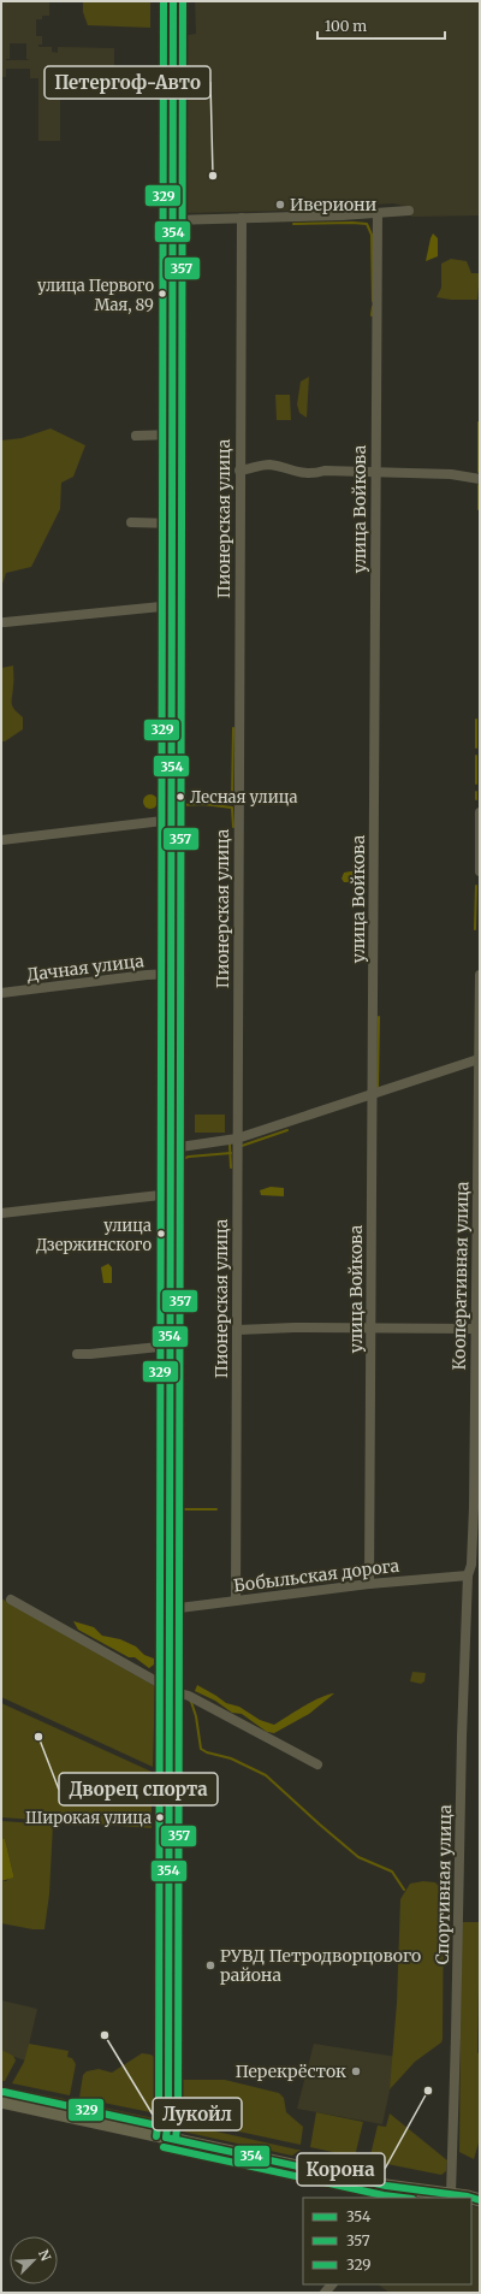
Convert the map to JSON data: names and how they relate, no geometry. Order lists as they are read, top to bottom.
{
  "streets": {
    "street": [
      "улица Войкова",
      "Пионерская улица",
      "Дачная улица",
      "Кооперативная улица",
      "Бобыльская дорога",
      "Спортивная улица"
    ]
  },
  "crossings": [
    ["улица Войкова", "Бобыльская дорога"],
    ["Пионерская улица", "Бобыльская дорога"],
    ["Кооперативная улица", "Бобыльская дорога"],
    ["Кооперативная улица", "Спортивная улица"],
    ["Бобыльская дорога", "Спортивная улица"]
  ],
  "places": [
    "Петергоф-Авто",
    "Ивериони",
    "улица Первого Мая, 89",
    "Лесная улица",
    "улица Дзержинского",
    "Дворец спорта",
    "Широкая улица",
    "РУВД Петродворцового района",
    "Лукойл",
    "Перекрёсток",
    "Корона"
  ],
  "lines": ["transit line 354", "transit line 357", "transit line 329"],
  "legend": ["354", "357", "329"],
  "scale_bar": "100 m",
  "north": "top right"
}
